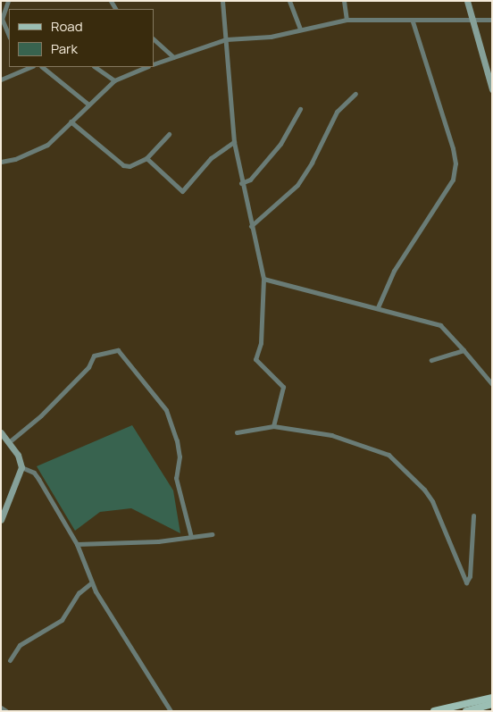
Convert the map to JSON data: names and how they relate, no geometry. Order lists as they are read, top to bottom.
{
  "legend": ["Road", "Park"]
}
